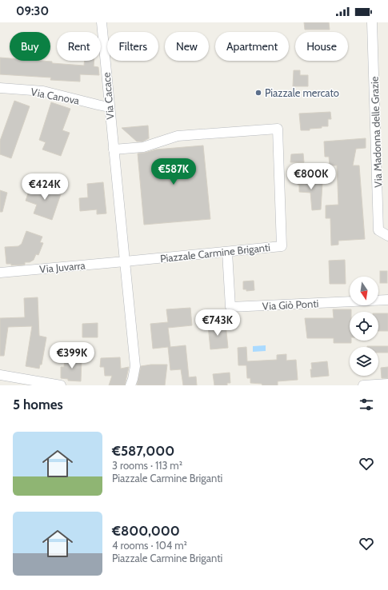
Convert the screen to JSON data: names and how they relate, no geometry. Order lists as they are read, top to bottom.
{
  "streets": {
    "street": [
      "Via Canova",
      "Via Cacace",
      "Via Madonna delle Grazie",
      "Piazzale Carmine Briganti",
      "Via Juvarra",
      "Via Giò Ponti"
    ]
  },
  "crossings": [
    ["Via Canova", "Via Cacace"],
    ["Via Cacace", "Piazzale Carmine Briganti"],
    ["Via Cacace", "Via Juvarra"],
    ["Piazzale Carmine Briganti", "Via Juvarra"],
    ["Piazzale Carmine Briganti", "Via Giò Ponti"]
  ],
  "places": ["Piazzale mercato"],
  "north": "bottom",
  "page": {
    "status": "09:30",
    "chip": [
      "Buy",
      "Rent",
      "Filters",
      "New",
      "Apartment",
      "House"
    ],
    "price": [
      "€587K",
      "€800K",
      "€424K",
      "€743K",
      "€399K"
    ],
    "heading": "5 homes",
    "list": [
      {
        "name": "€587,000",
        "note": "3 rooms · 113 m² · Piazzale Carmine Briganti"
      },
      {
        "name": "€800,000",
        "note": "4 rooms · 104 m² · Piazzale Carmine Briganti"
      }
    ]
  }
}
